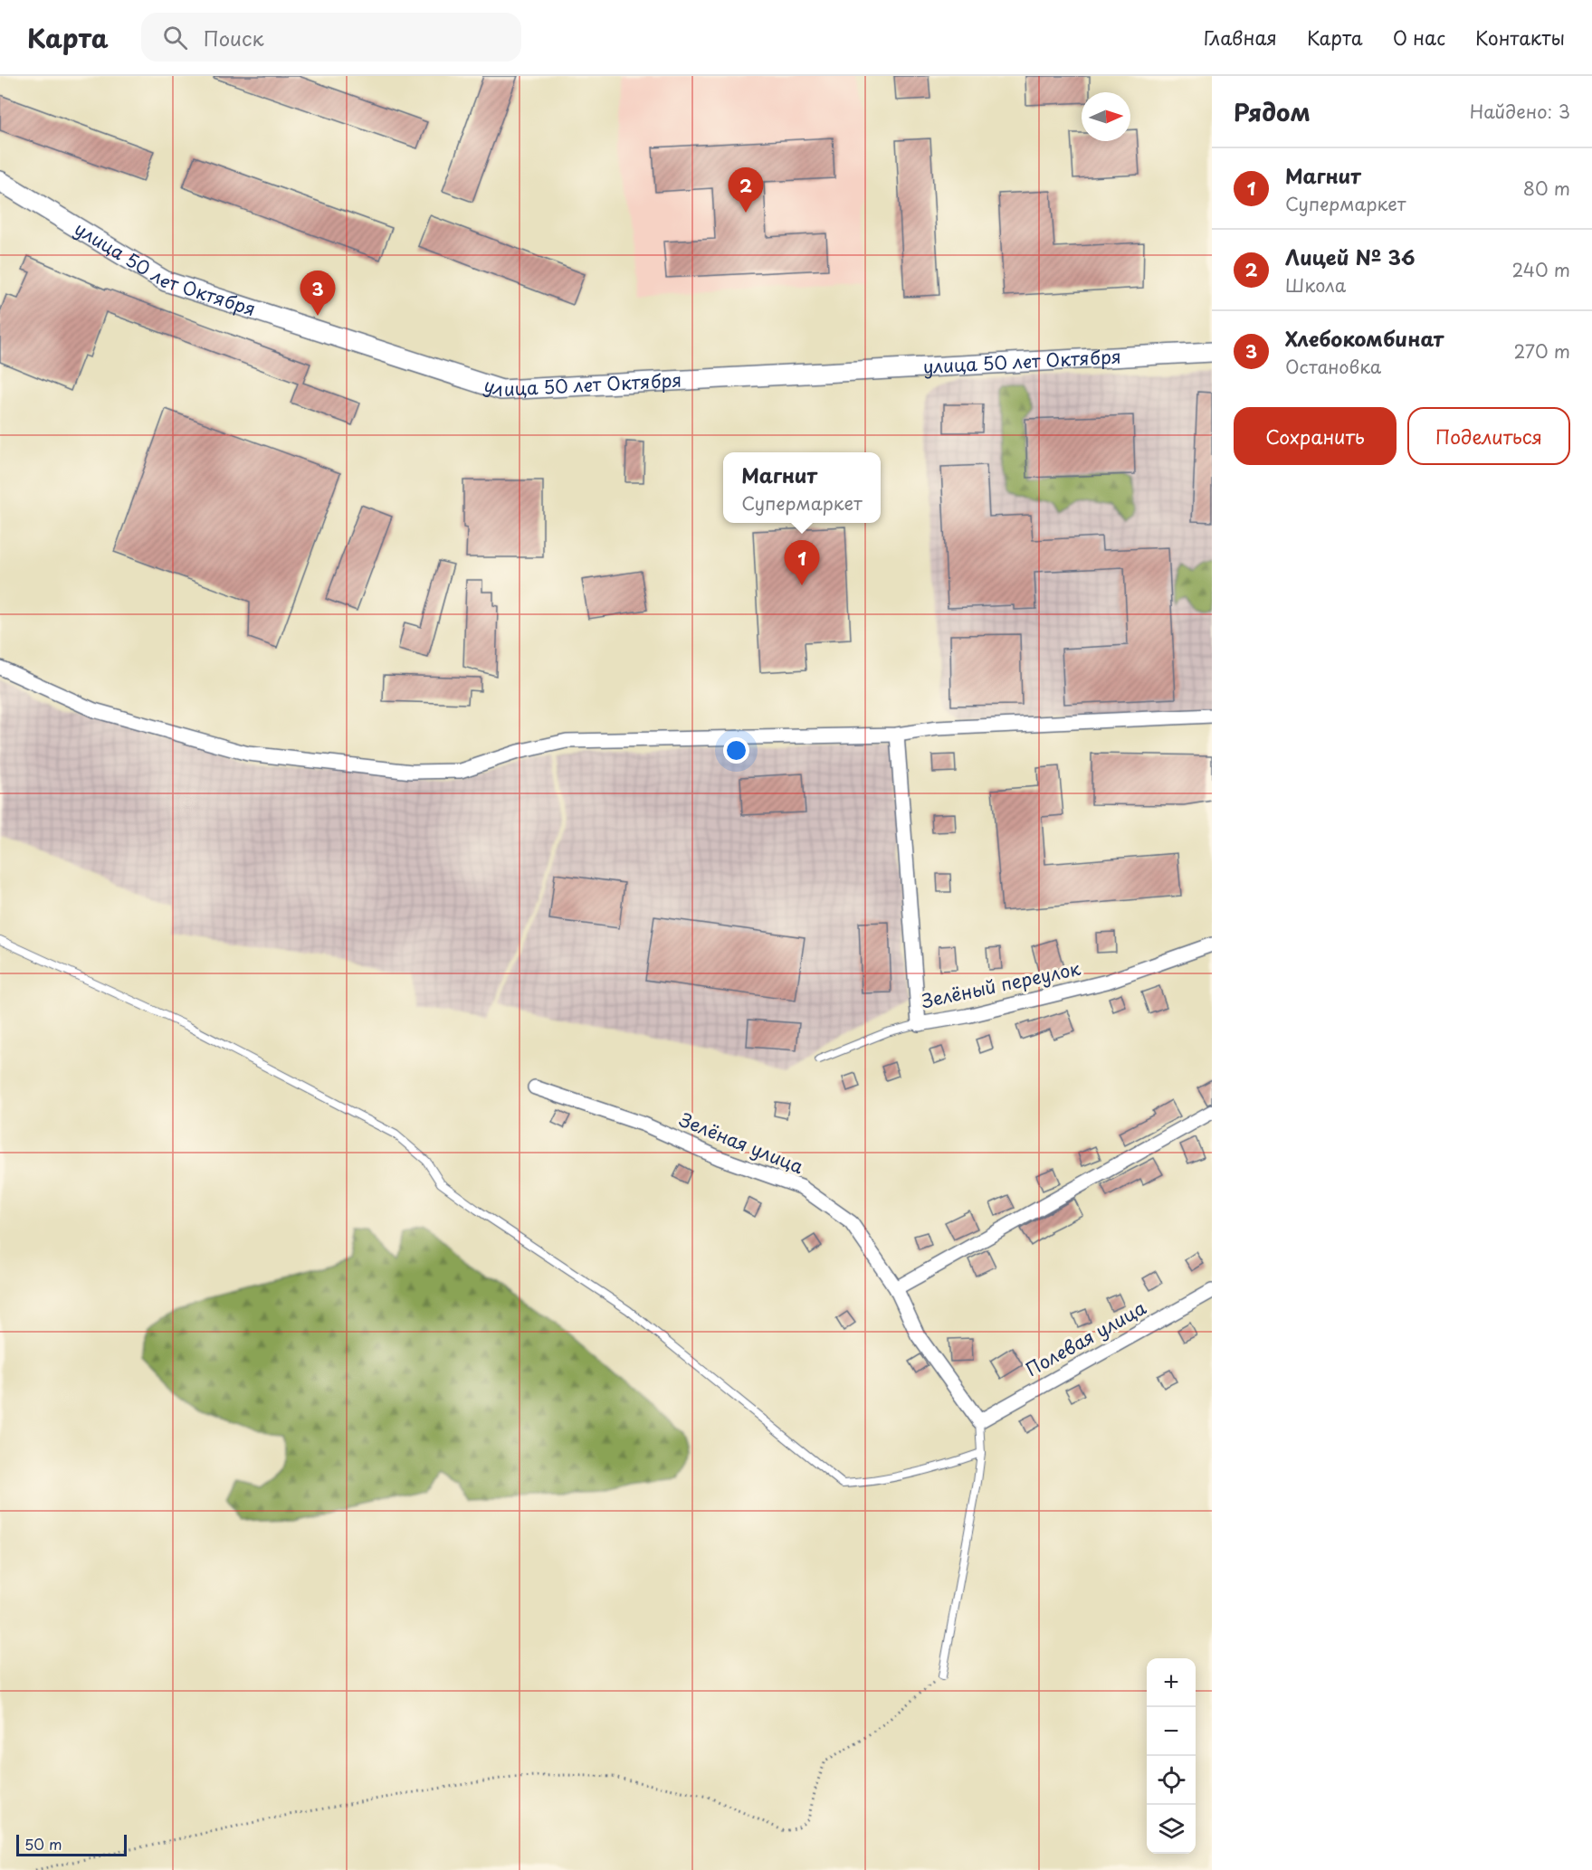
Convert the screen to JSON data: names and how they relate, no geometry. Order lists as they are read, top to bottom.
{
  "streets": {
    "street": [
      "улица 50 лет Октября",
      "Зелёный переулок",
      "Зелёная улица",
      "Полевая улица"
    ]
  },
  "crossings": [
    ["Зелёная улица", "Полевая улица"]
  ],
  "scale_bar": "50 m",
  "north": "right",
  "page": {
    "header": "Карта",
    "search": "Поиск",
    "nav": [
      "Главная",
      "Карта",
      "О нас",
      "Контакты"
    ],
    "heading": ["Рядом", "Найдено: 3"],
    "list": [
      {
        "mark": "1",
        "name": "Магнит",
        "note": "Супермаркет",
        "value": "80 m"
      },
      {
        "mark": "2",
        "name": "Лицей № 36",
        "note": "Школа",
        "value": "240 m"
      },
      {
        "mark": "3",
        "name": "Хлебокомбинат",
        "note": "Остановка",
        "value": "270 m"
      }
    ],
    "pins": ["2", "3", "1"],
    "buttons": ["Сохранить", "Поделиться"],
    "popup": ["Магнит", "Супермаркет"],
    "map_buttons": ["+", "−"],
    "scale": "50 m"
  }
}
